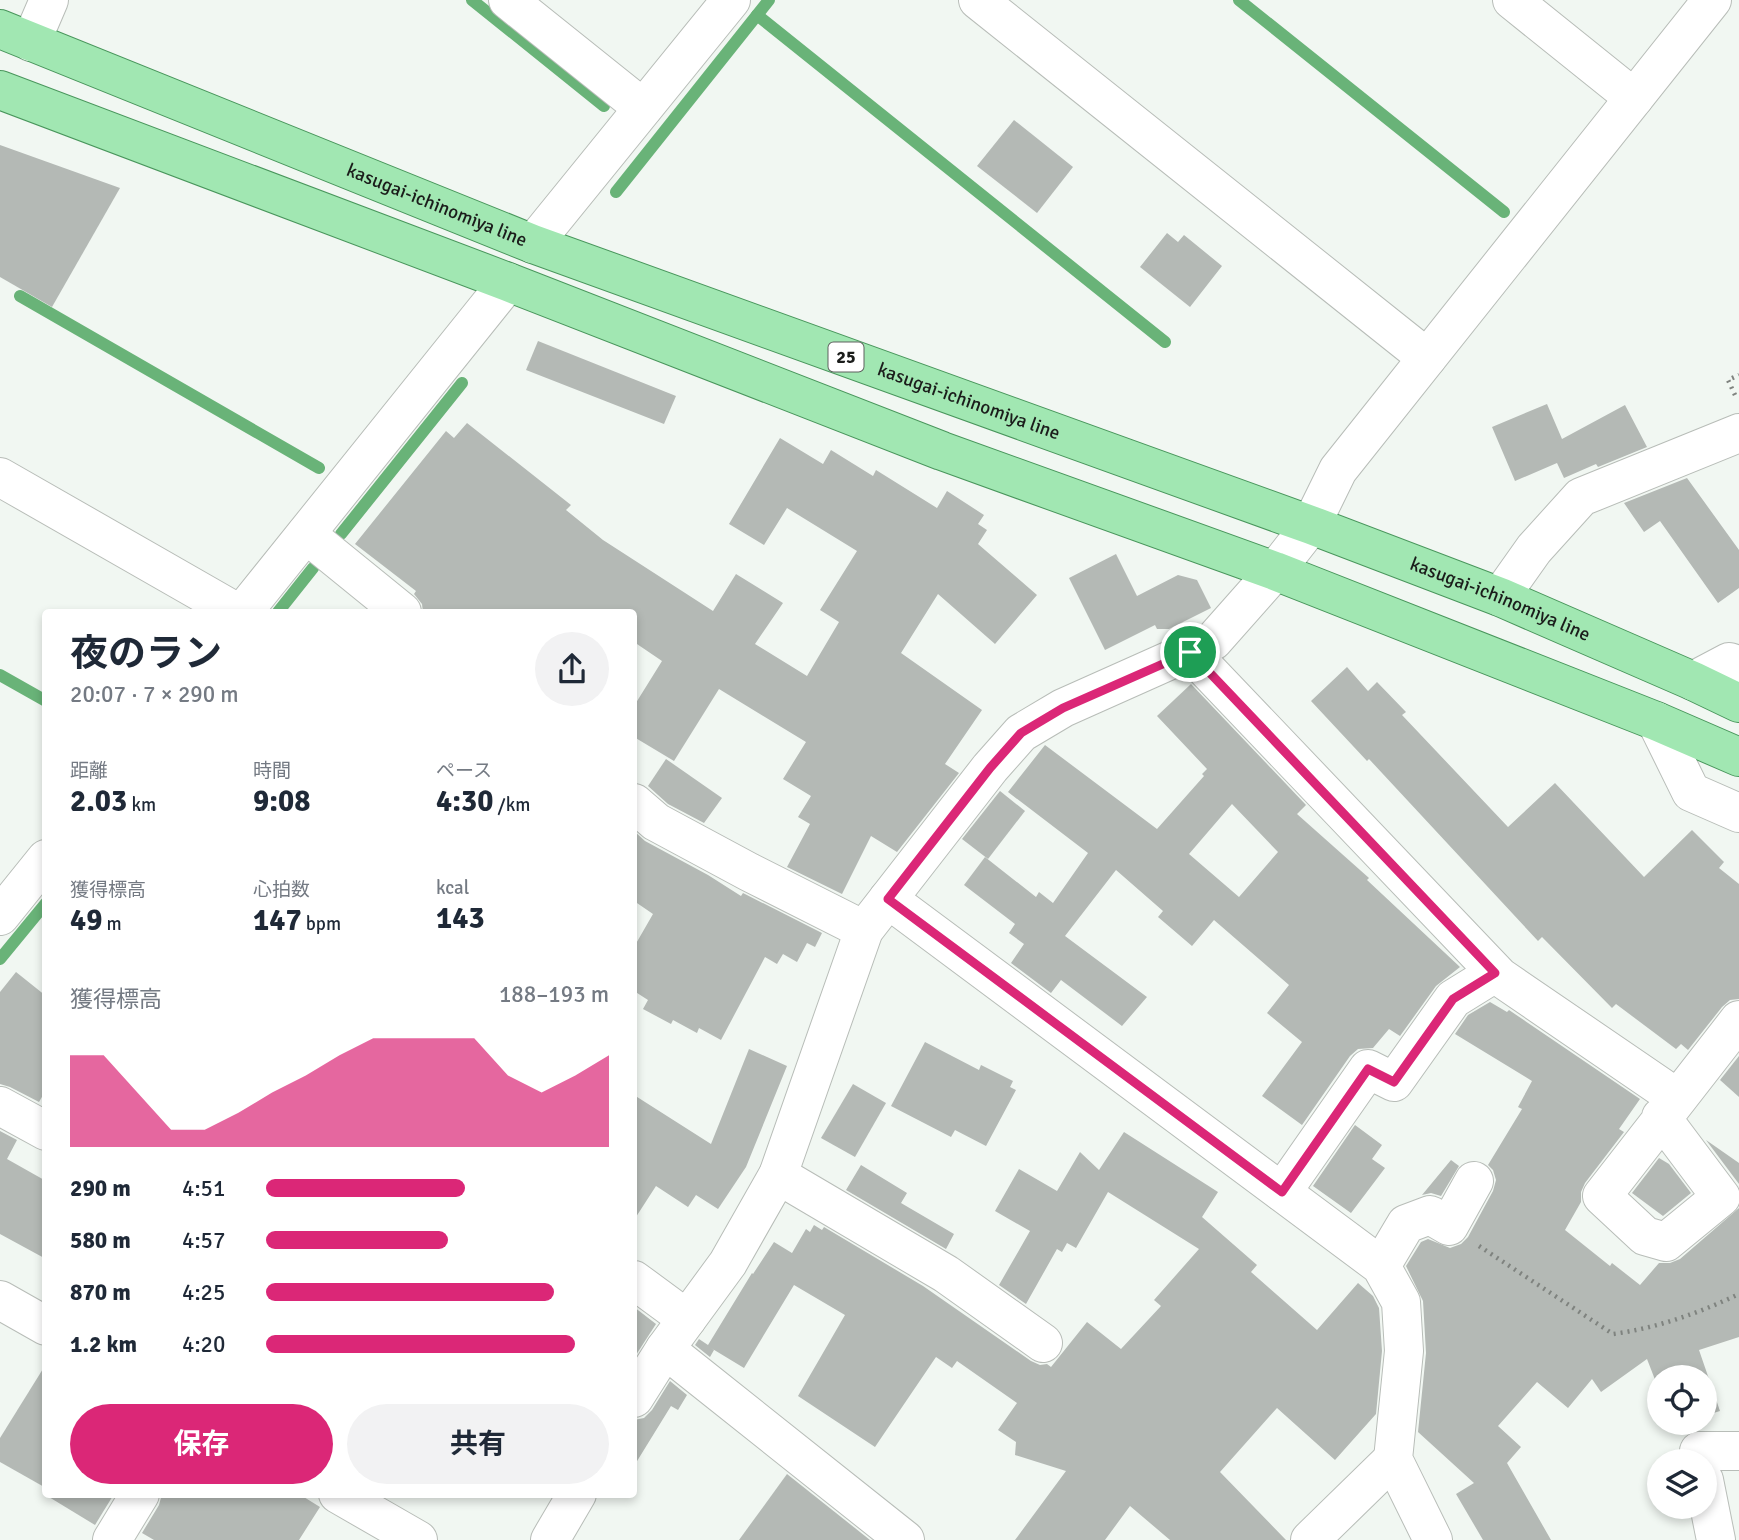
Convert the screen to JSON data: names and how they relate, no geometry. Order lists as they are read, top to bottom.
{
  "streets": {
    "main road": ["kasugai-ichinomiya line", "25"]
  },
  "page": {
    "heading": ["夜のラン", "20:07 · 7 × 290 m"],
    "stats": [
      ["距離", "2.03 km"],
      ["時間", "9:08"],
      ["ペース", "4:30 /km"],
      ["獲得標高", "49 m"],
      ["心拍数", "147 bpm"],
      ["kcal", "143"]
    ],
    "chart": ["獲得標高", "188–193 m"],
    "list": [
      {
        "name": "290 m",
        "note": "4:51"
      },
      {
        "name": "580 m",
        "note": "4:57"
      },
      {
        "name": "870 m",
        "note": "4:25"
      },
      {
        "name": "1.2 km",
        "note": "4:20"
      }
    ],
    "buttons": ["保存", "共有"]
  }
}
